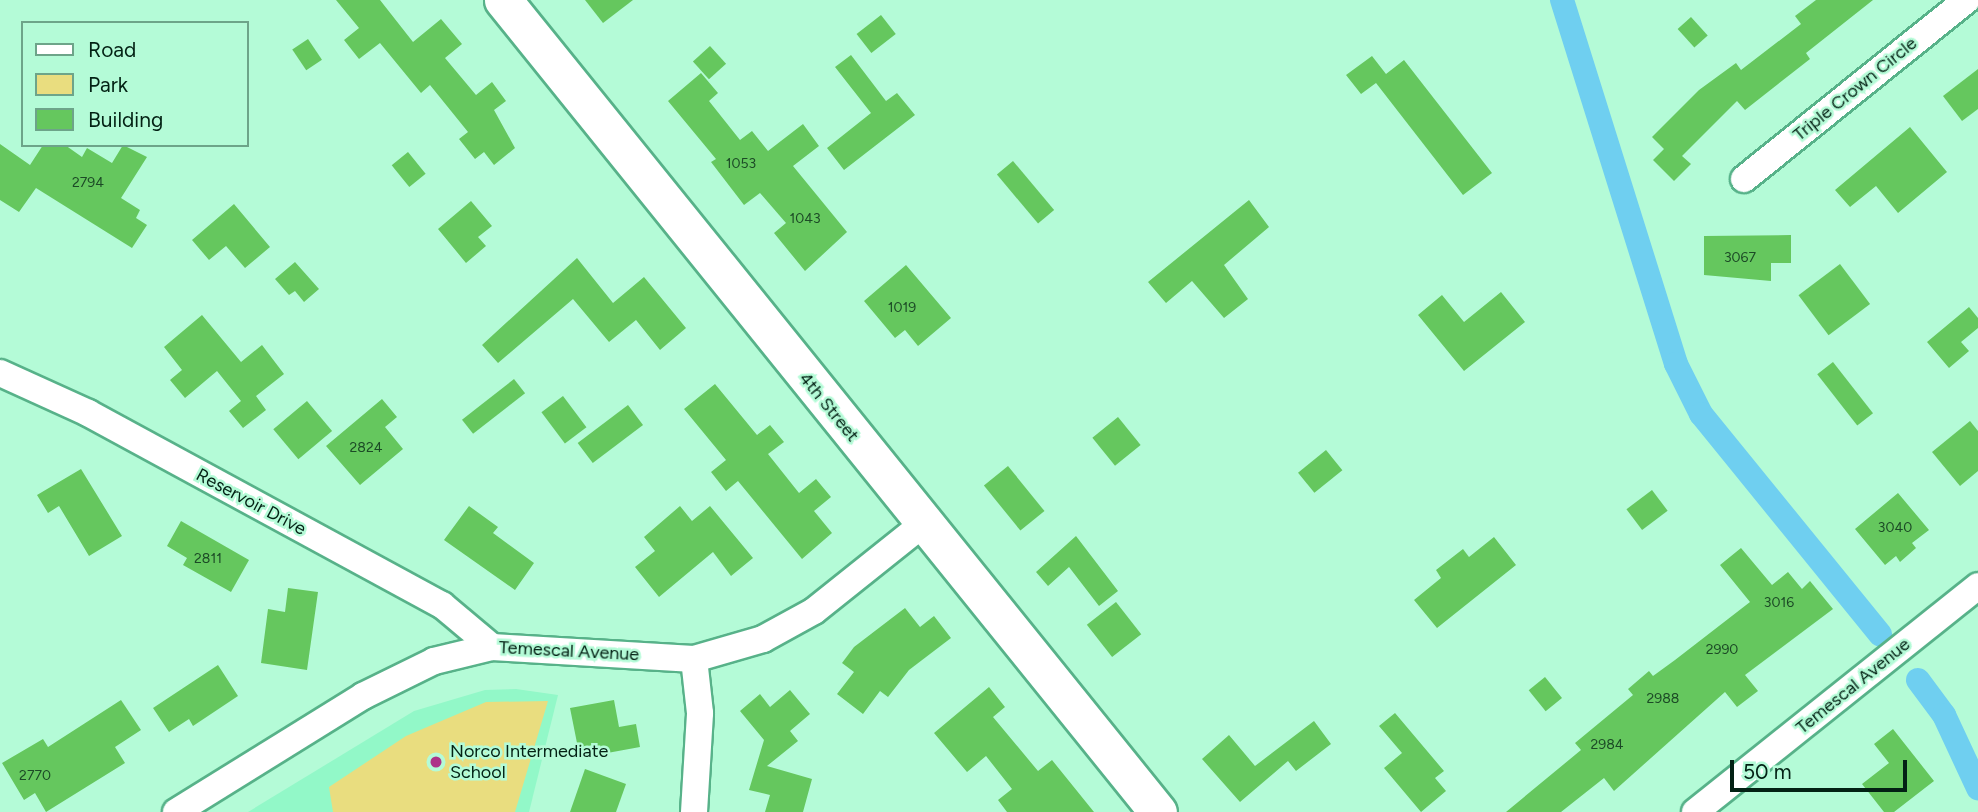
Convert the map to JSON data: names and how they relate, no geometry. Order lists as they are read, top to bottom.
{
  "streets": {
    "street": [
      "Triple Crown Circle",
      "4th Street",
      "Reservoir Drive",
      "Temescal Avenue"
    ]
  },
  "crossings": [
    ["4th Street", "Temescal Avenue"],
    ["Reservoir Drive", "Temescal Avenue"]
  ],
  "places": ["Norco Intermediate School"],
  "house_numbers": [
    "1053",
    "2794",
    "1043",
    "3067",
    "1019",
    "2824",
    "3040",
    "2811",
    "3016",
    "2990",
    "2988",
    "2984",
    "2770"
  ],
  "legend": ["Road", "Park", "Building"],
  "scale_bar": "50 m"
}
